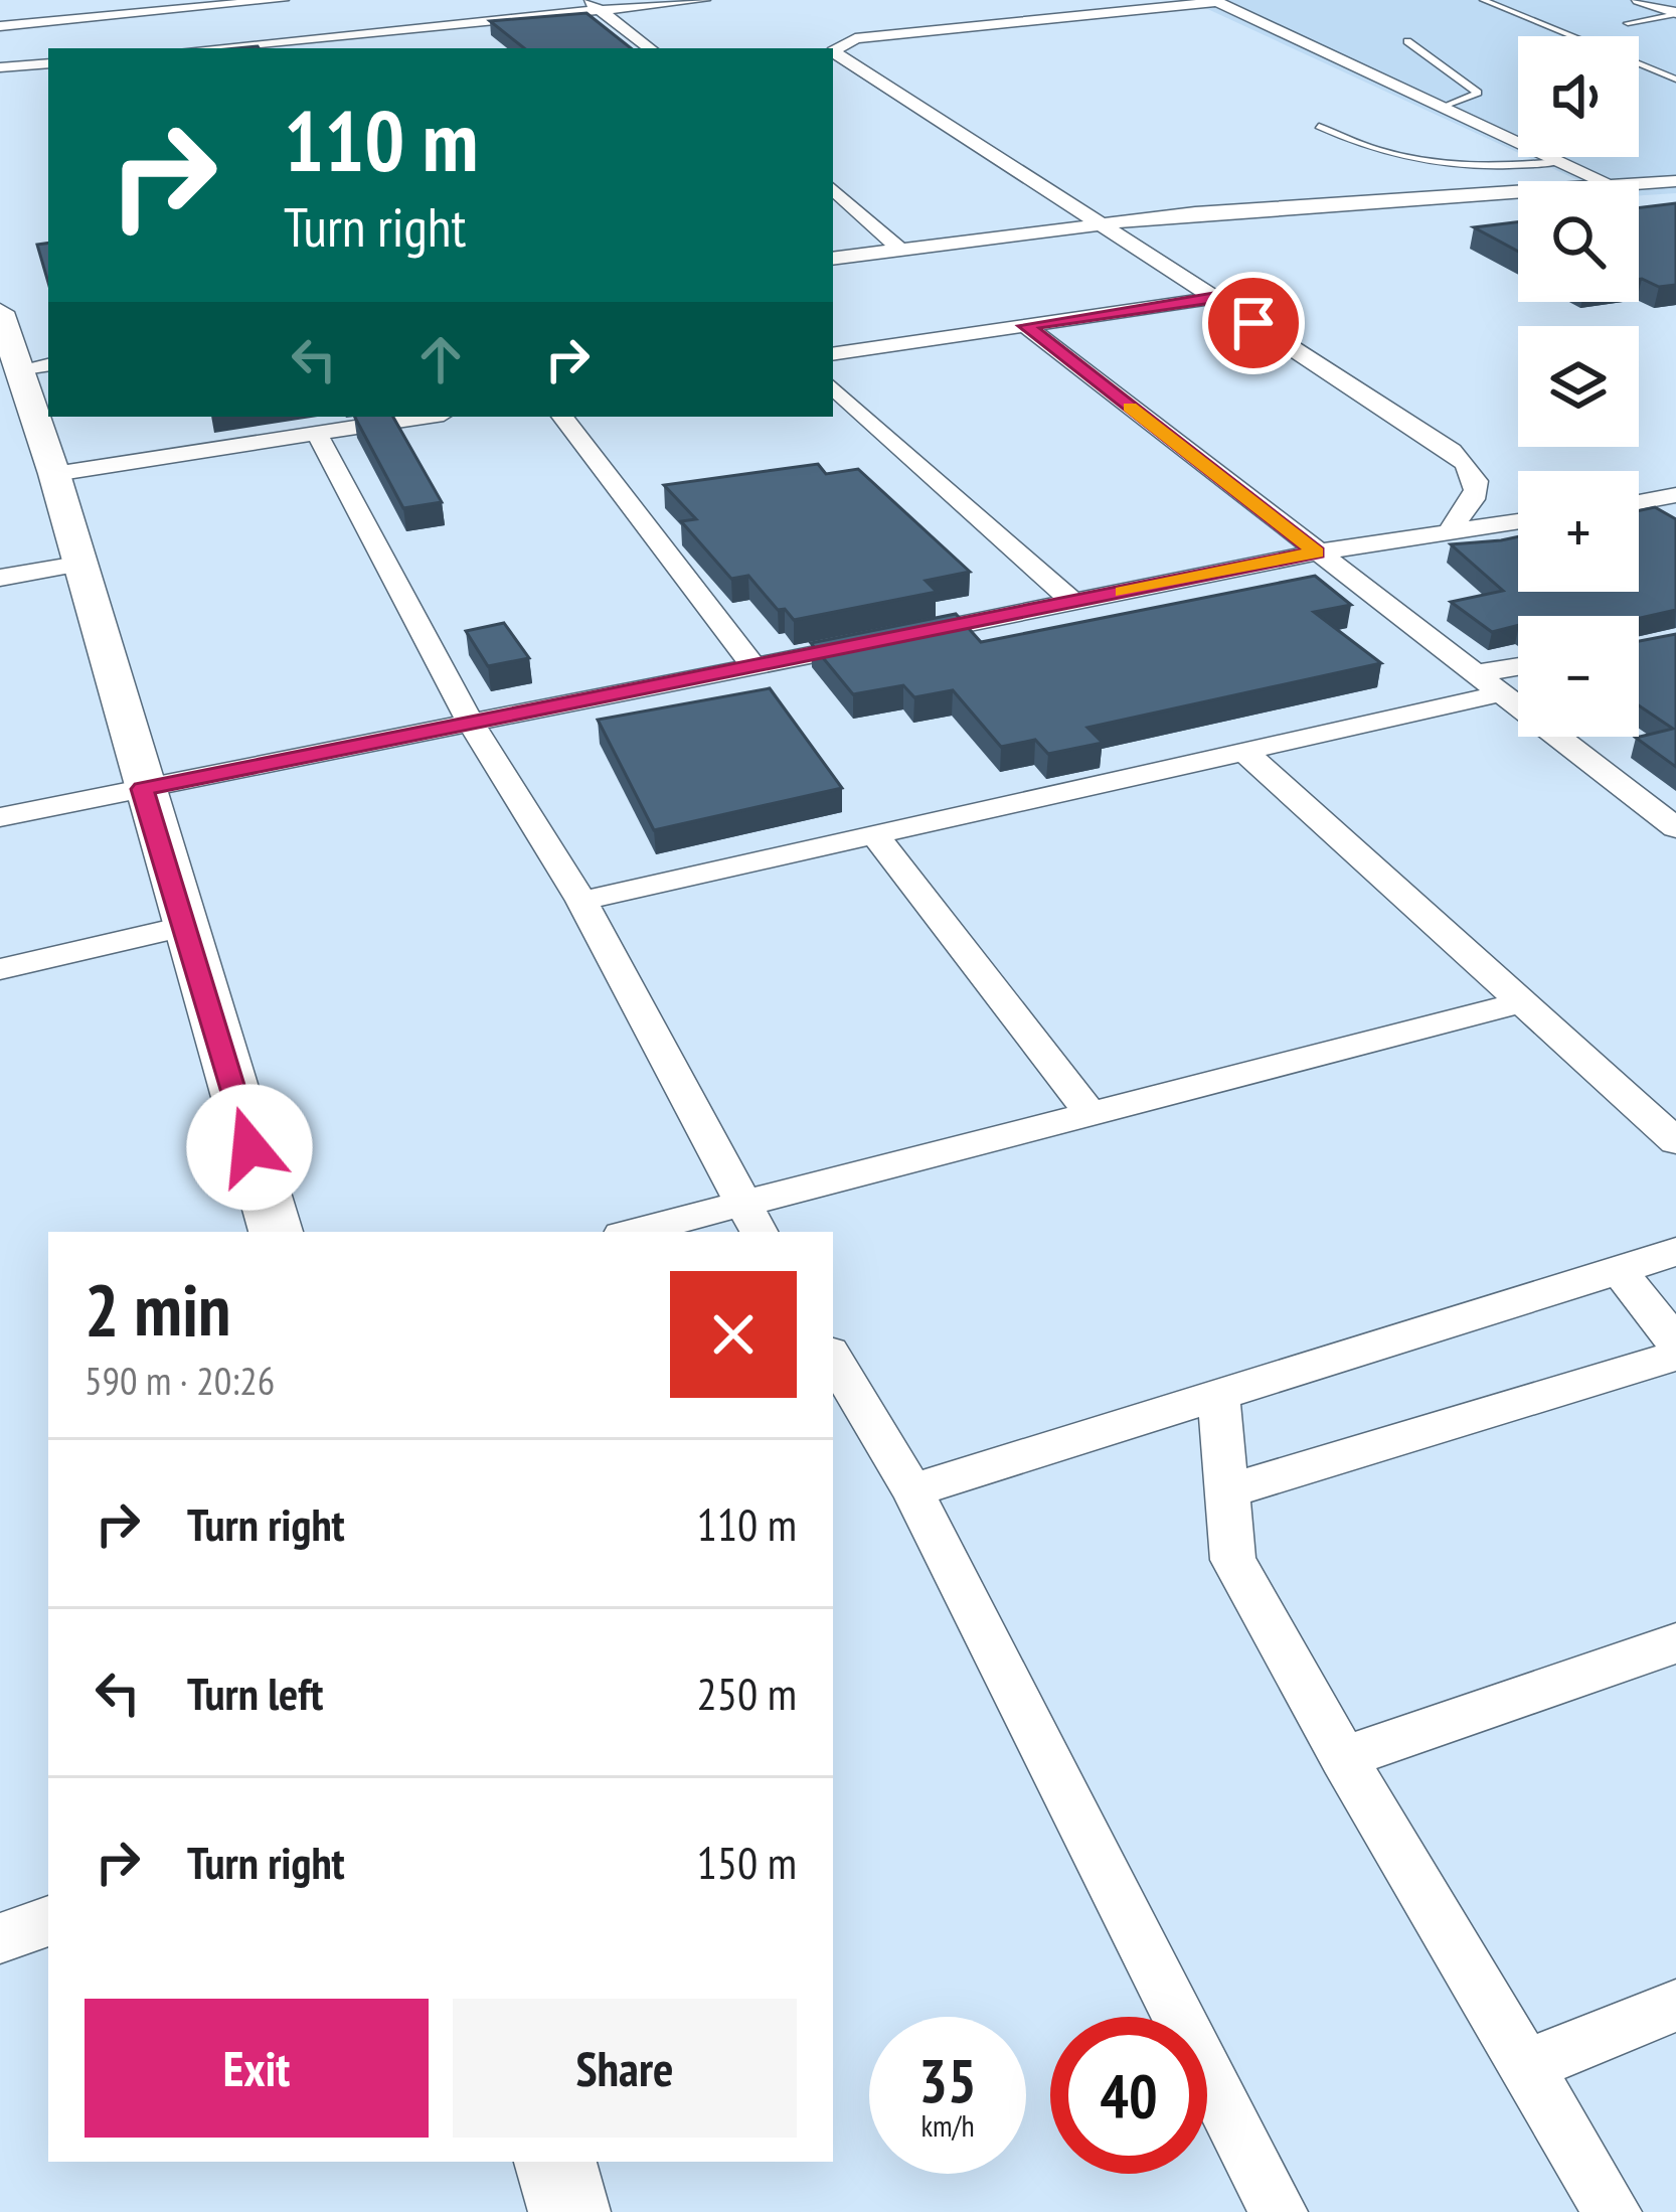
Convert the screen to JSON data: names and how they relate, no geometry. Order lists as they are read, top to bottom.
{
  "page": {
    "map_buttons": ["+", "−"],
    "turn": ["110 m", "Turn right"],
    "heading": ["2 min", "590 m · 20:26"],
    "list": [
      {
        "name": "Turn right",
        "value": "110 m"
      },
      {
        "name": "Turn left",
        "value": "250 m"
      },
      {
        "name": "Turn right",
        "value": "150 m"
      }
    ],
    "buttons": ["Exit", "Share"],
    "speed": "35 km/h",
    "limit": "40"
  }
}
